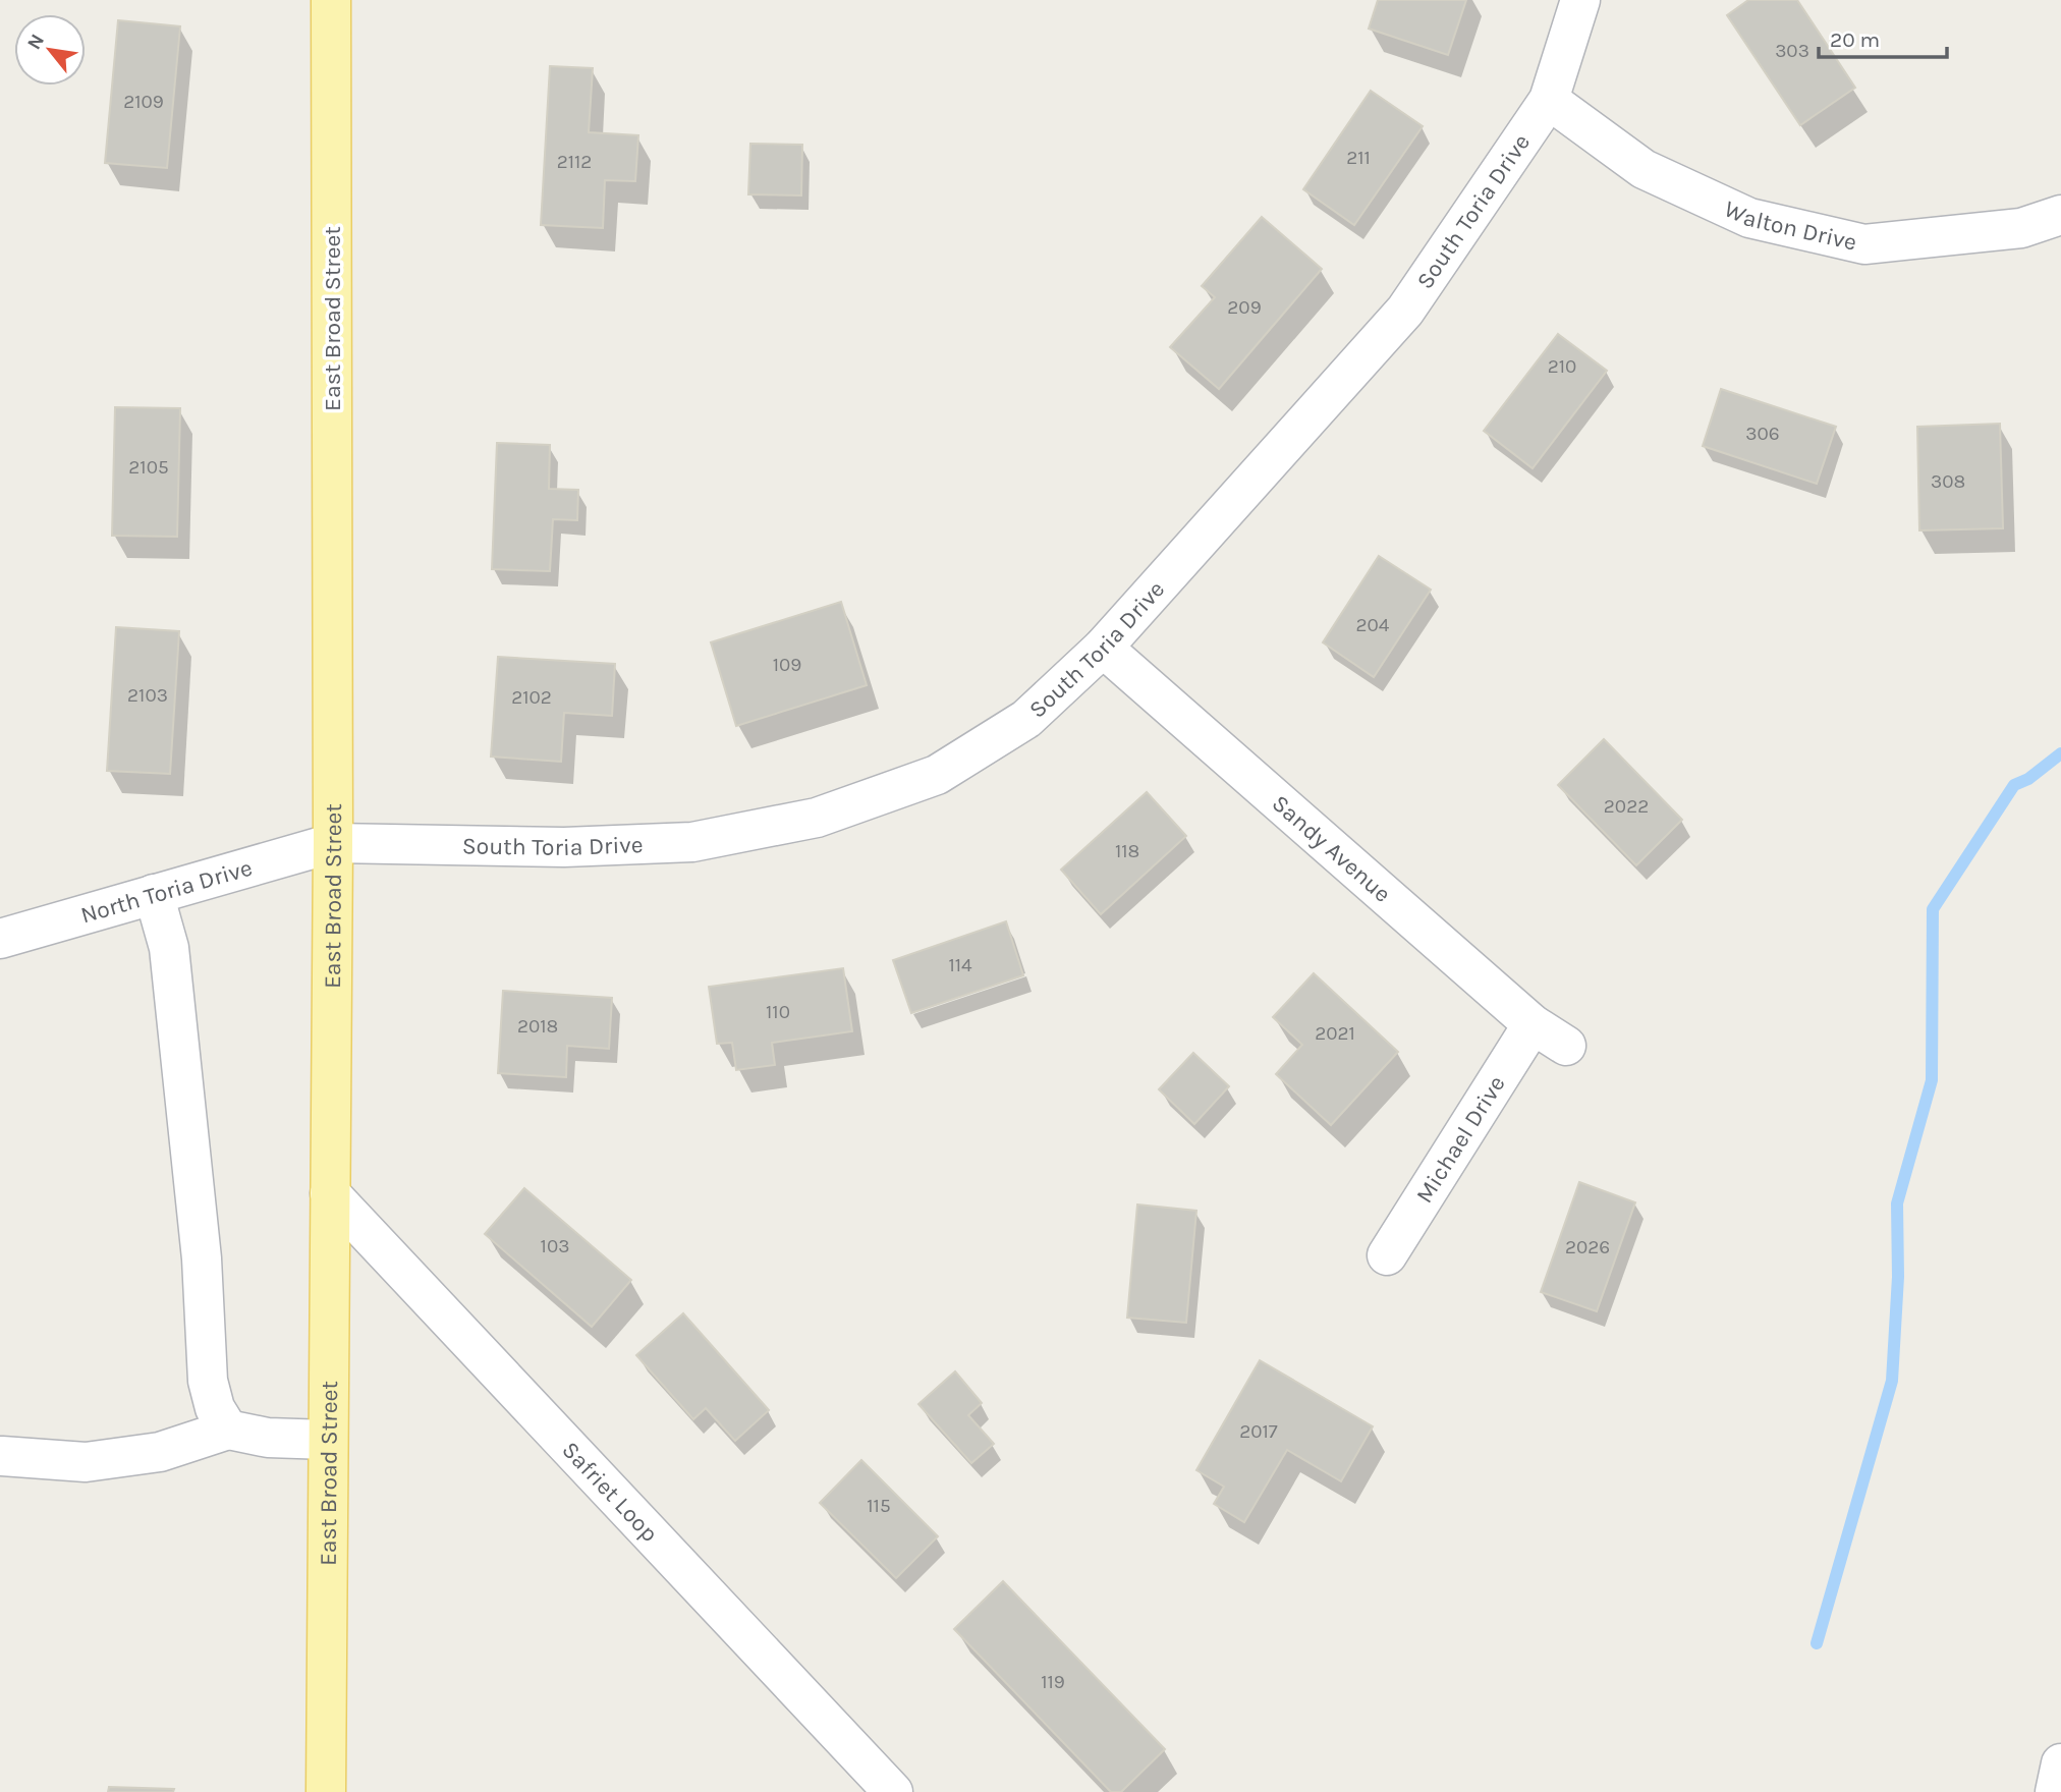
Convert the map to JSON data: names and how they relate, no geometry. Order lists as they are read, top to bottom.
{
  "streets": {
    "main road": ["East Broad Street"],
    "street": [
      "South Toria Drive",
      "Walton Drive",
      "Sandy Avenue",
      "North Toria Drive",
      "Michael Drive",
      "Safriet Loop"
    ]
  },
  "crossings": [
    ["South Toria Drive", "Walton Drive"],
    ["South Toria Drive", "East Broad Street"],
    ["South Toria Drive", "Sandy Avenue"],
    ["South Toria Drive", "North Toria Drive"],
    ["East Broad Street", "North Toria Drive"],
    ["East Broad Street", "Safriet Loop"],
    ["Sandy Avenue", "Michael Drive"]
  ],
  "house_numbers": [
    "303",
    "2109",
    "211",
    "2112",
    "209",
    "210",
    "306",
    "2105",
    "308",
    "204",
    "109",
    "2103",
    "2102",
    "2022",
    "118",
    "114",
    "110",
    "2018",
    "2021",
    "103",
    "2026",
    "2017",
    "115",
    "119"
  ],
  "scale_bar": "20 m",
  "north": "top left"
}
